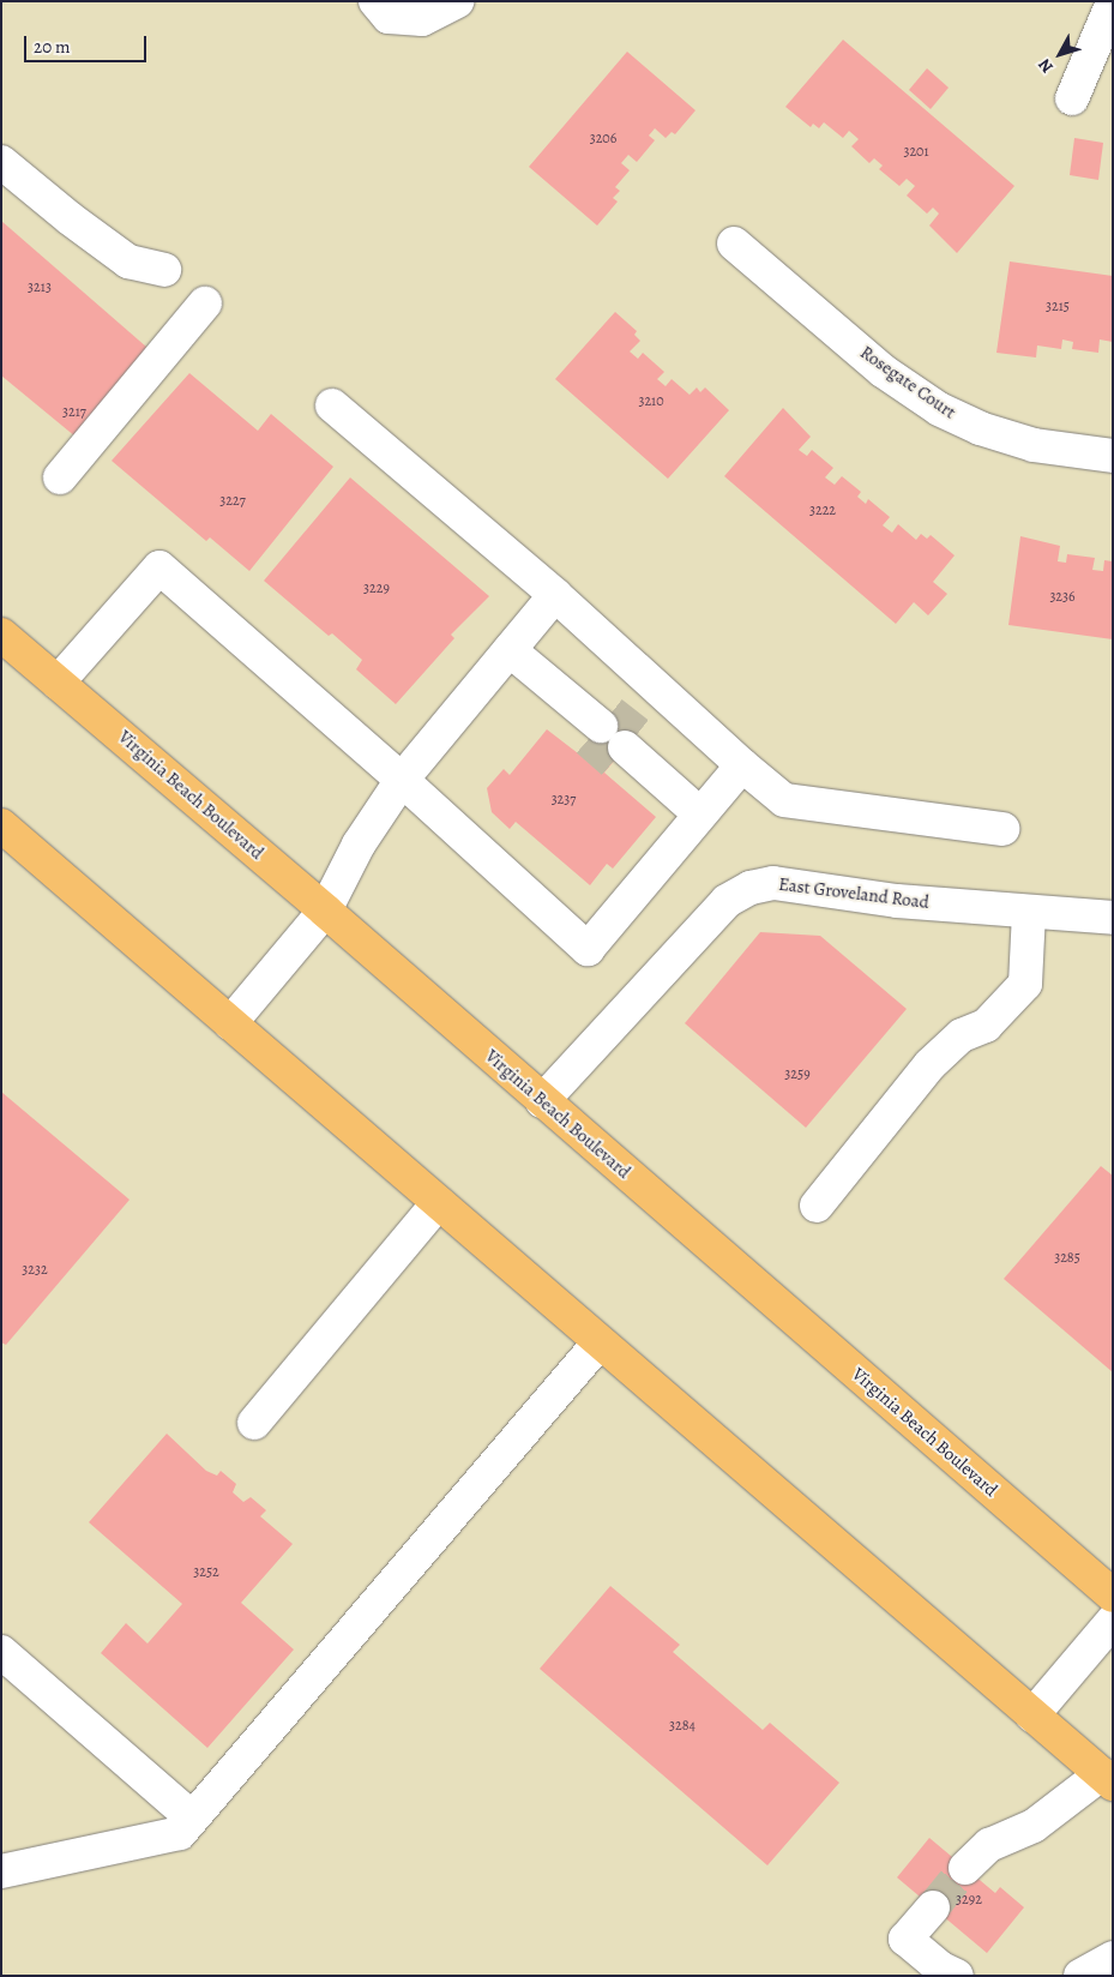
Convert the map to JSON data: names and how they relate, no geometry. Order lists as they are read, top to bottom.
{
  "streets": {
    "main road": ["Virginia Beach Boulevard"],
    "street": ["Rosegate Court", "East Groveland Road"]
  },
  "crossings": [
    ["Virginia Beach Boulevard", "East Groveland Road"]
  ],
  "house_numbers": [
    "3206",
    "3201",
    "3213",
    "3215",
    "3210",
    "3217",
    "3227",
    "3222",
    "3229",
    "3236",
    "3237",
    "3259",
    "3285",
    "3232",
    "3252",
    "3284",
    "3292"
  ],
  "scale_bar": "20 m",
  "north": "bottom left"
}
